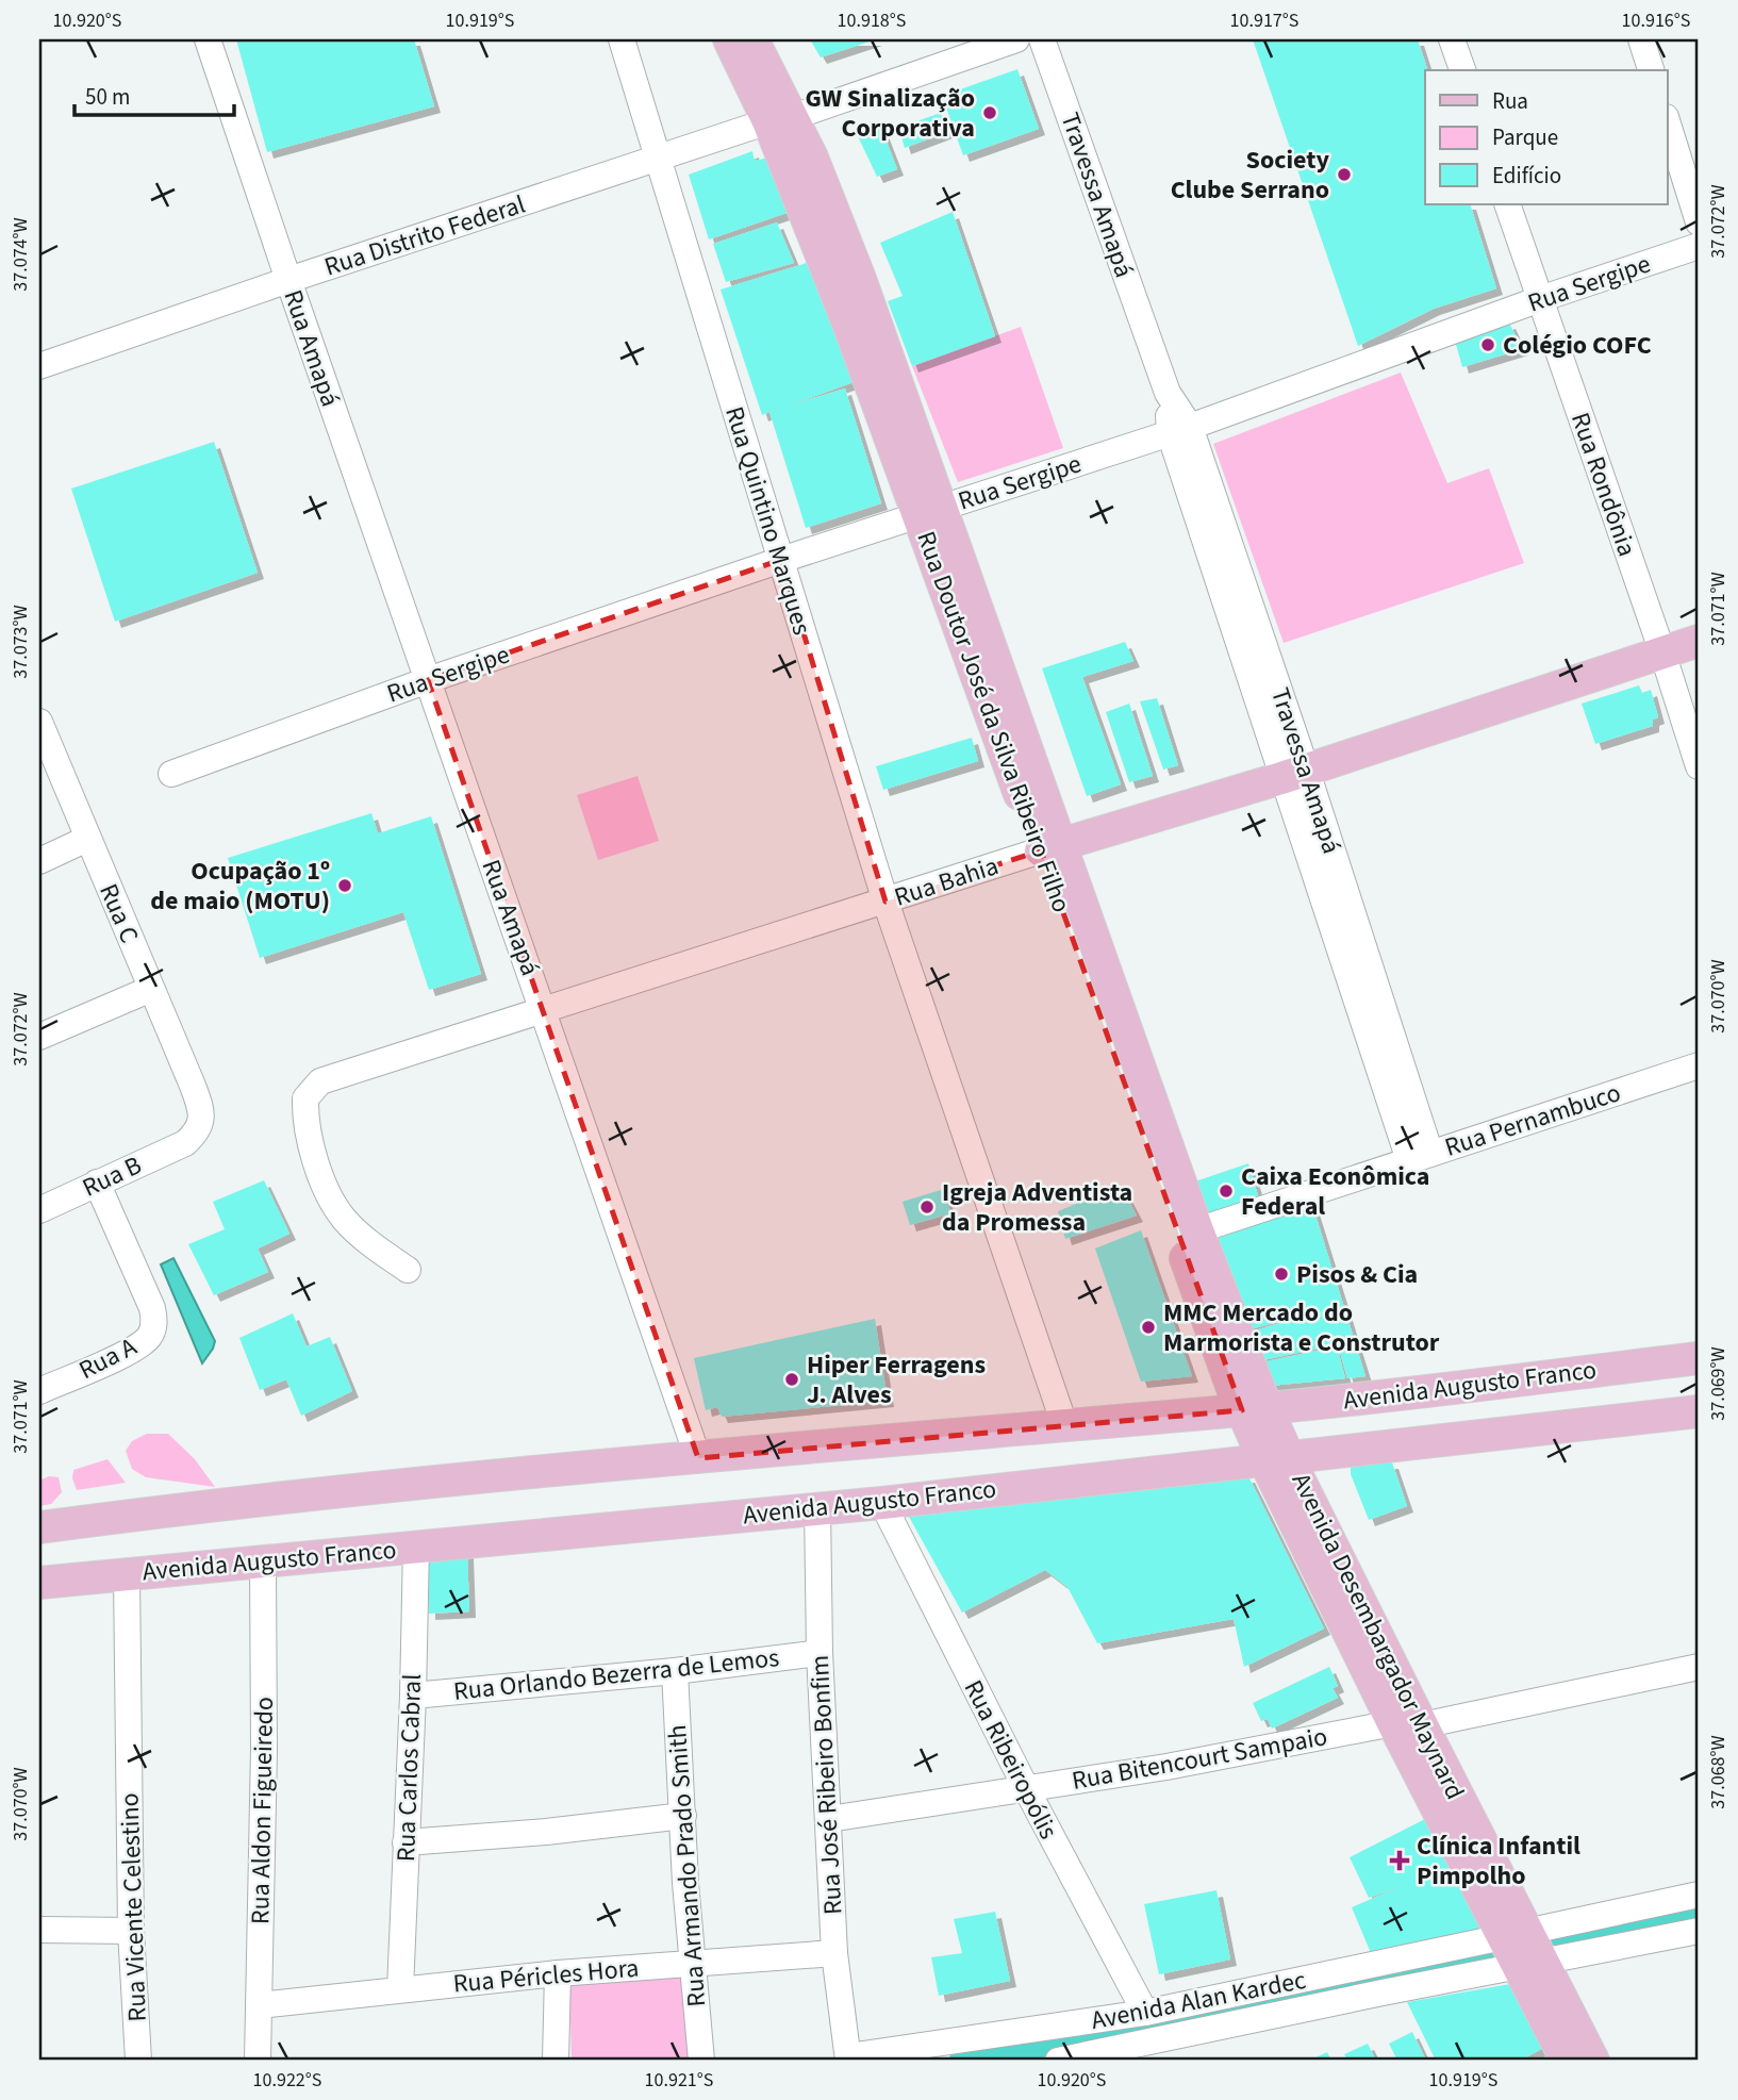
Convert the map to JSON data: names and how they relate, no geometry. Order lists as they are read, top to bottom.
{
  "streets": {
    "main road": [
      "Rua Doutor José da Silva Ribeiro Filho",
      "Rua Bahia",
      "Avenida Augusto Franco",
      "Avenida Desembargador Maynard"
    ],
    "street": [
      "Travessa Amapá",
      "Rua Distrito Federal",
      "Rua Sergipe",
      "Rua Amapá",
      "Rua Rondônia",
      "Rua Quintino Marques",
      "Rua C",
      "Rua Pernambuco",
      "Rua B",
      "Rua A",
      "Rua Orlando Bezerra de Lemos",
      "Rua Bitencourt Sampaio",
      "Rua Ribeiropólis",
      "Rua Carlos Cabral",
      "Rua José Ribeiro Bonfim",
      "Rua Aldon Figueiredo",
      "Rua Armando Prado Smith",
      "Rua Vicente Celestino",
      "Rua Péricles Hora",
      "Avenida Alan Kardec"
    ]
  },
  "crossings": [
    ["Travessa Amapá", "Rua Sergipe"],
    ["Travessa Amapá", "Rua Bahia"],
    ["Travessa Amapá", "Rua Pernambuco"],
    ["Rua Distrito Federal", "Rua Amapá"],
    ["Rua Distrito Federal", "Rua Quintino Marques"],
    ["Rua Distrito Federal", "Rua Doutor José da Silva Ribeiro Filho"],
    ["Rua Sergipe", "Rua Amapá"],
    ["Rua Sergipe", "Rua Rondônia"],
    ["Rua Sergipe", "Rua Quintino Marques"],
    ["Rua Sergipe", "Rua Doutor José da Silva Ribeiro Filho"],
    ["Rua Amapá", "Rua Bahia"],
    ["Rua Amapá", "Avenida Augusto Franco"],
    ["Rua Rondônia", "Rua Bahia"],
    ["Rua Quintino Marques", "Rua Bahia"],
    ["Rua Quintino Marques", "Avenida Augusto Franco"],
    ["Rua Doutor José da Silva Ribeiro Filho", "Rua Bahia"],
    ["Rua Doutor José da Silva Ribeiro Filho", "Rua Pernambuco"],
    ["Rua Doutor José da Silva Ribeiro Filho", "Avenida Augusto Franco"],
    ["Rua Doutor José da Silva Ribeiro Filho", "Avenida Desembargador Maynard"],
    ["Rua C", "Rua B"],
    ["Rua B", "Rua A"],
    ["Avenida Augusto Franco", "Avenida Desembargador Maynard"],
    ["Avenida Augusto Franco", "Rua Ribeiropólis"],
    ["Avenida Augusto Franco", "Rua Carlos Cabral"],
    ["Avenida Augusto Franco", "Rua José Ribeiro Bonfim"],
    ["Avenida Augusto Franco", "Rua Aldon Figueiredo"],
    ["Avenida Augusto Franco", "Rua Vicente Celestino"],
    ["Avenida Desembargador Maynard", "Rua Bitencourt Sampaio"],
    ["Avenida Desembargador Maynard", "Avenida Alan Kardec"],
    ["Rua Orlando Bezerra de Lemos", "Rua Carlos Cabral"],
    ["Rua Orlando Bezerra de Lemos", "Rua José Ribeiro Bonfim"],
    ["Rua Orlando Bezerra de Lemos", "Rua Armando Prado Smith"],
    ["Rua Bitencourt Sampaio", "Rua Ribeiropólis"],
    ["Rua Bitencourt Sampaio", "Rua José Ribeiro Bonfim"],
    ["Rua Ribeiropólis", "Avenida Alan Kardec"],
    ["Rua Carlos Cabral", "Rua Péricles Hora"],
    ["Rua José Ribeiro Bonfim", "Rua Péricles Hora"],
    ["Rua José Ribeiro Bonfim", "Avenida Alan Kardec"],
    ["Rua Aldon Figueiredo", "Rua Péricles Hora"],
    ["Rua Armando Prado Smith", "Rua Péricles Hora"]
  ],
  "places": {
    "other": [
      "GW Sinalização Corporativa",
      "Society Clube Serrano",
      "Colégio COFC",
      "Ocupação 1º de maio (MOTU)",
      "Caixa Econômica Federal",
      "Igreja Adventista da Promessa",
      "Pisos & Cia",
      "MMC Mercado do Marmorista e Construtor",
      "Hiper Ferragens J. Alves"
    ],
    "health": ["Clínica Infantil Pimpolho"]
  },
  "legend": ["Rua", "Parque", "Edifício"],
  "scale_bar": "50 m",
  "coordinates": [
    "10.920°S",
    "10.919°S",
    "10.918°S",
    "10.917°S",
    "10.916°S",
    "37.072°W",
    "37.074°W",
    "37.071°W",
    "37.073°W",
    "37.070°W",
    "37.069°W",
    "37.068°W",
    "10.922°S",
    "10.921°S"
  ]
}
